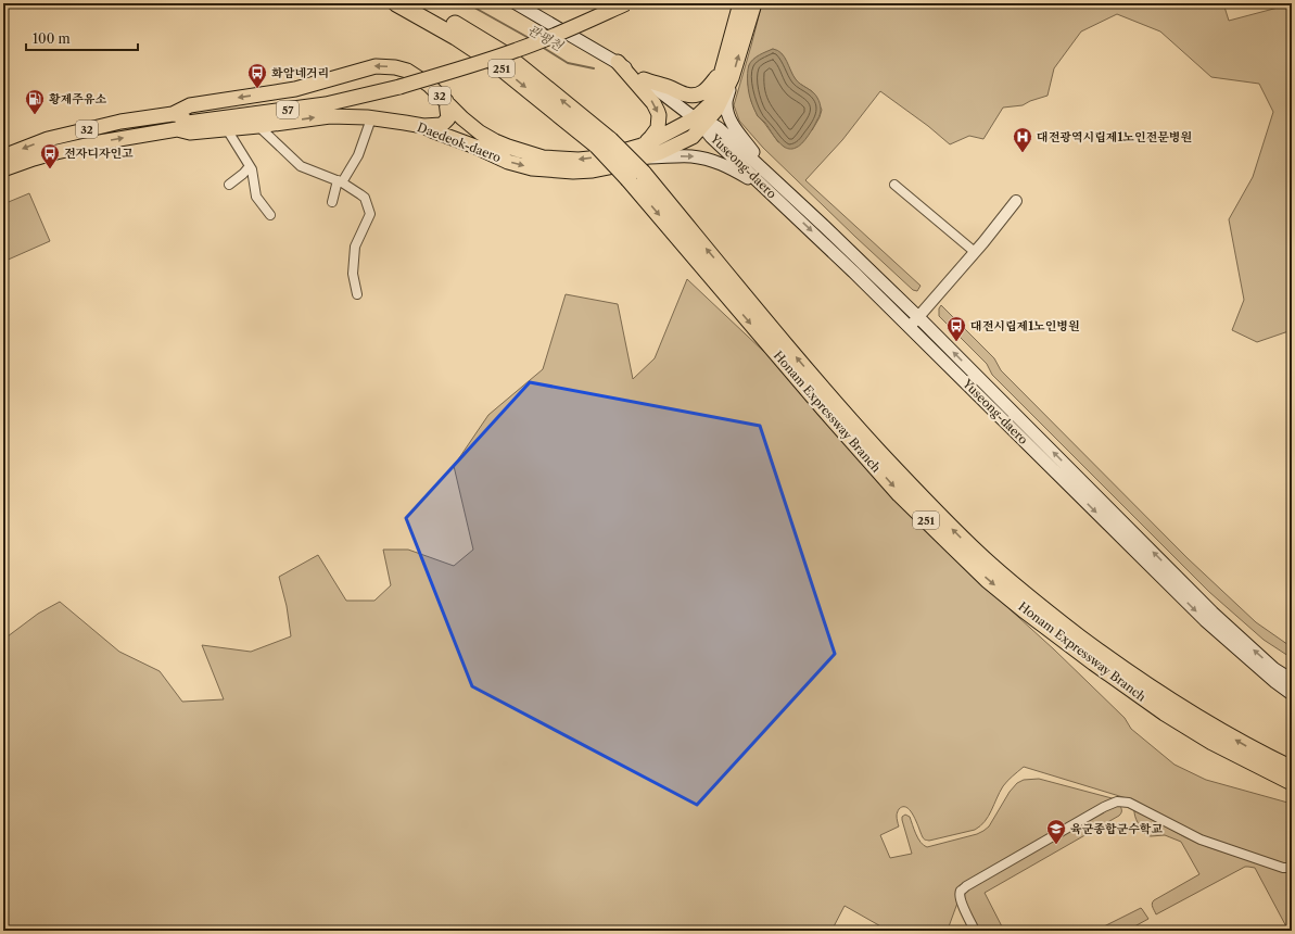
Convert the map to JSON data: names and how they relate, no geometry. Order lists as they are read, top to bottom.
{
  "streets": {
    "highway": ["251", "Honam Expressway Branch"],
    "main road": [
      "32",
      "57",
      "Daedeok-daero",
      "Yuseong-daero"
    ]
  },
  "crossings": [
    ["32", "Daedeok-daero"],
    ["32", "Yuseong-daero"],
    ["32", "Honam Expressway Branch"],
    ["57", "Daedeok-daero"],
    ["Daedeok-daero", "Yuseong-daero"],
    ["Daedeok-daero", "Honam Expressway Branch"]
  ],
  "water": ["관평천"],
  "places": {
    "bus stop": ["화암네거리", "전자디자인고", "대전시립제1노인병원"],
    "fuel station": ["황제주유소"],
    "hospital": ["대전광역시립제1노인전문병원"],
    "school or university": ["육군종합군수학교"]
  },
  "scale_bar": "100 m"
}
